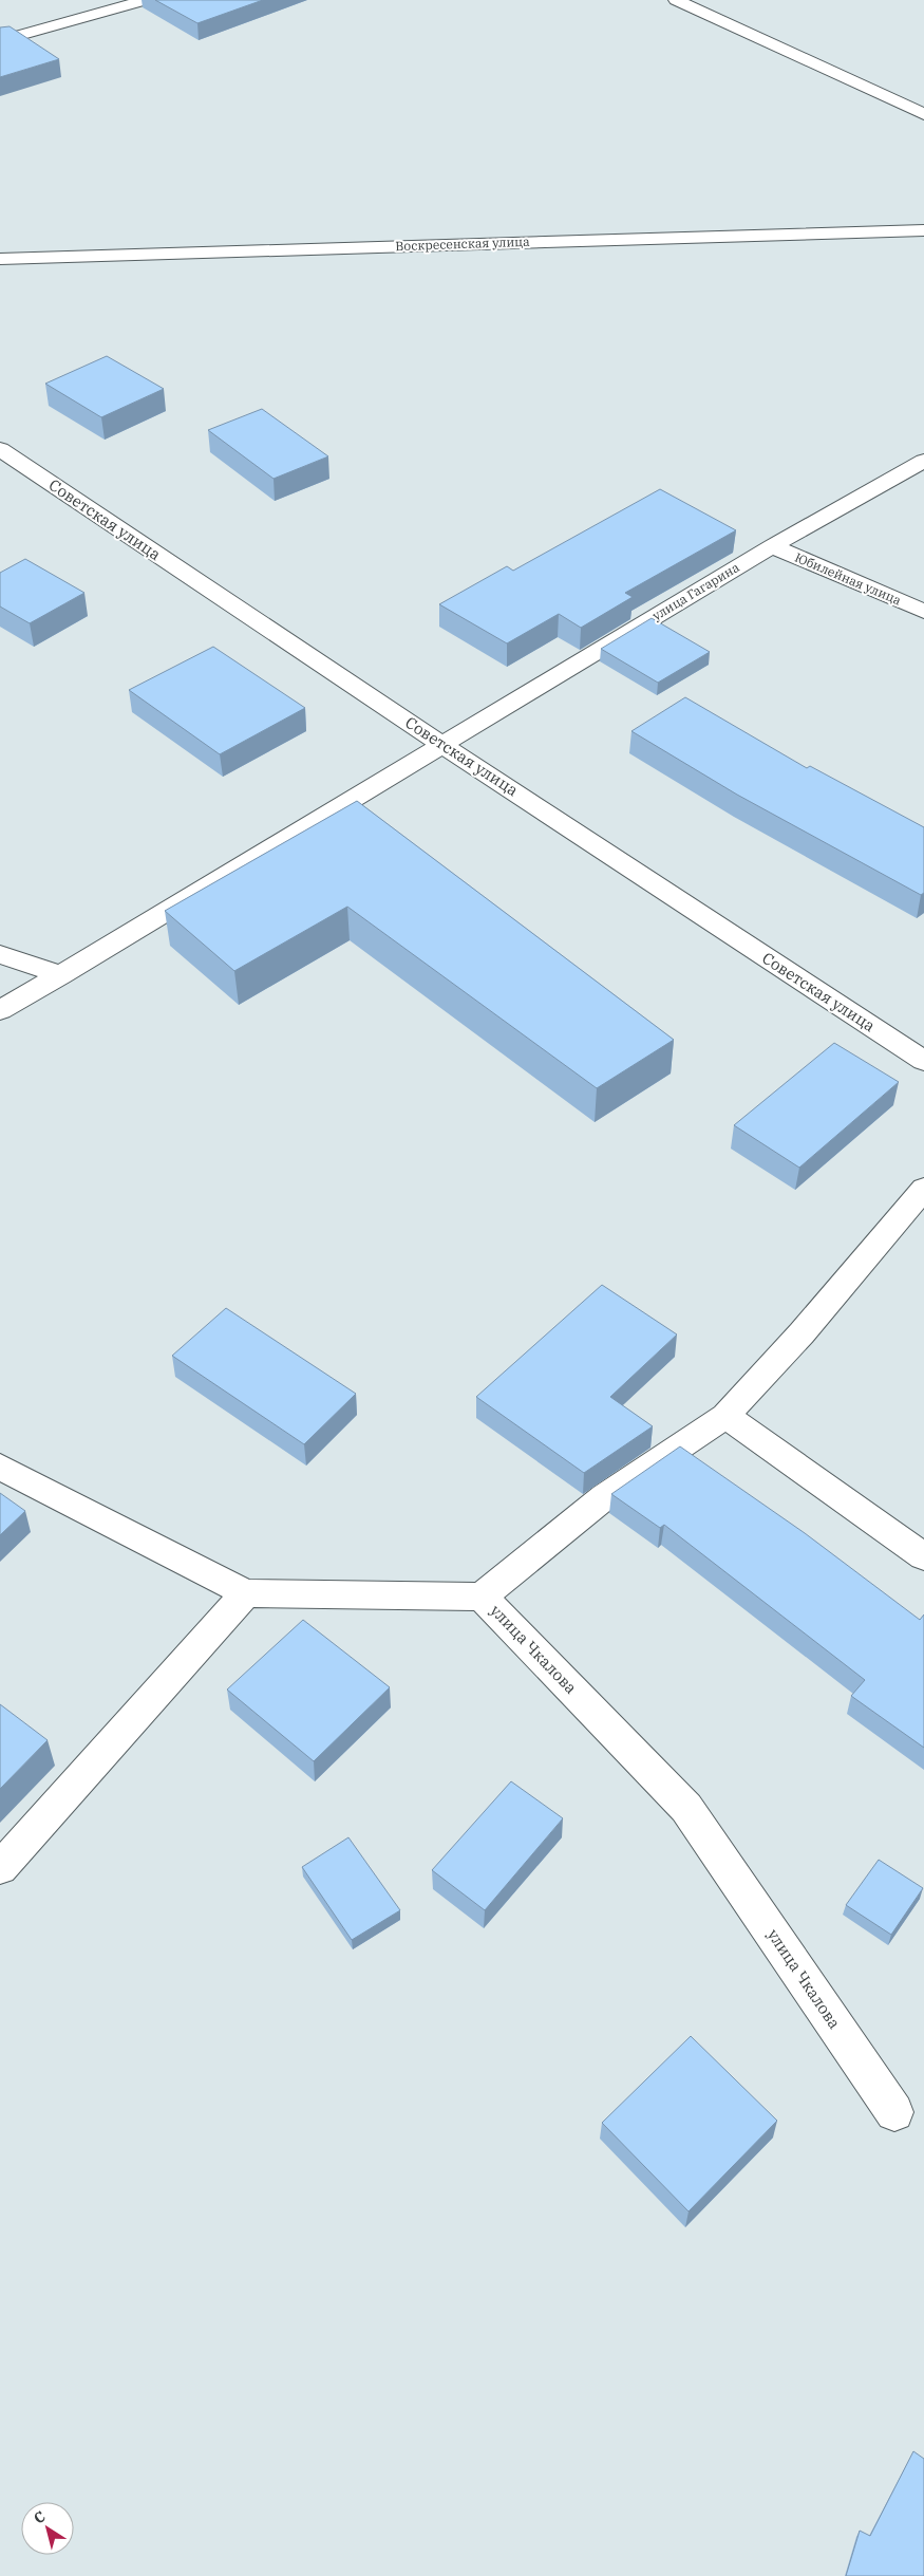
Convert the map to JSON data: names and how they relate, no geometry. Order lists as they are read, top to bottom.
{
  "streets": {
    "street": [
      "Воскресенская улица",
      "Советская улица",
      "Юбилейная улица",
      "улица Гагарина",
      "улица Чкалова"
    ]
  },
  "crossings": [
    ["Советская улица", "улица Гагарина"],
    ["Юбилейная улица", "улица Гагарина"]
  ],
  "north": "top left"
}
